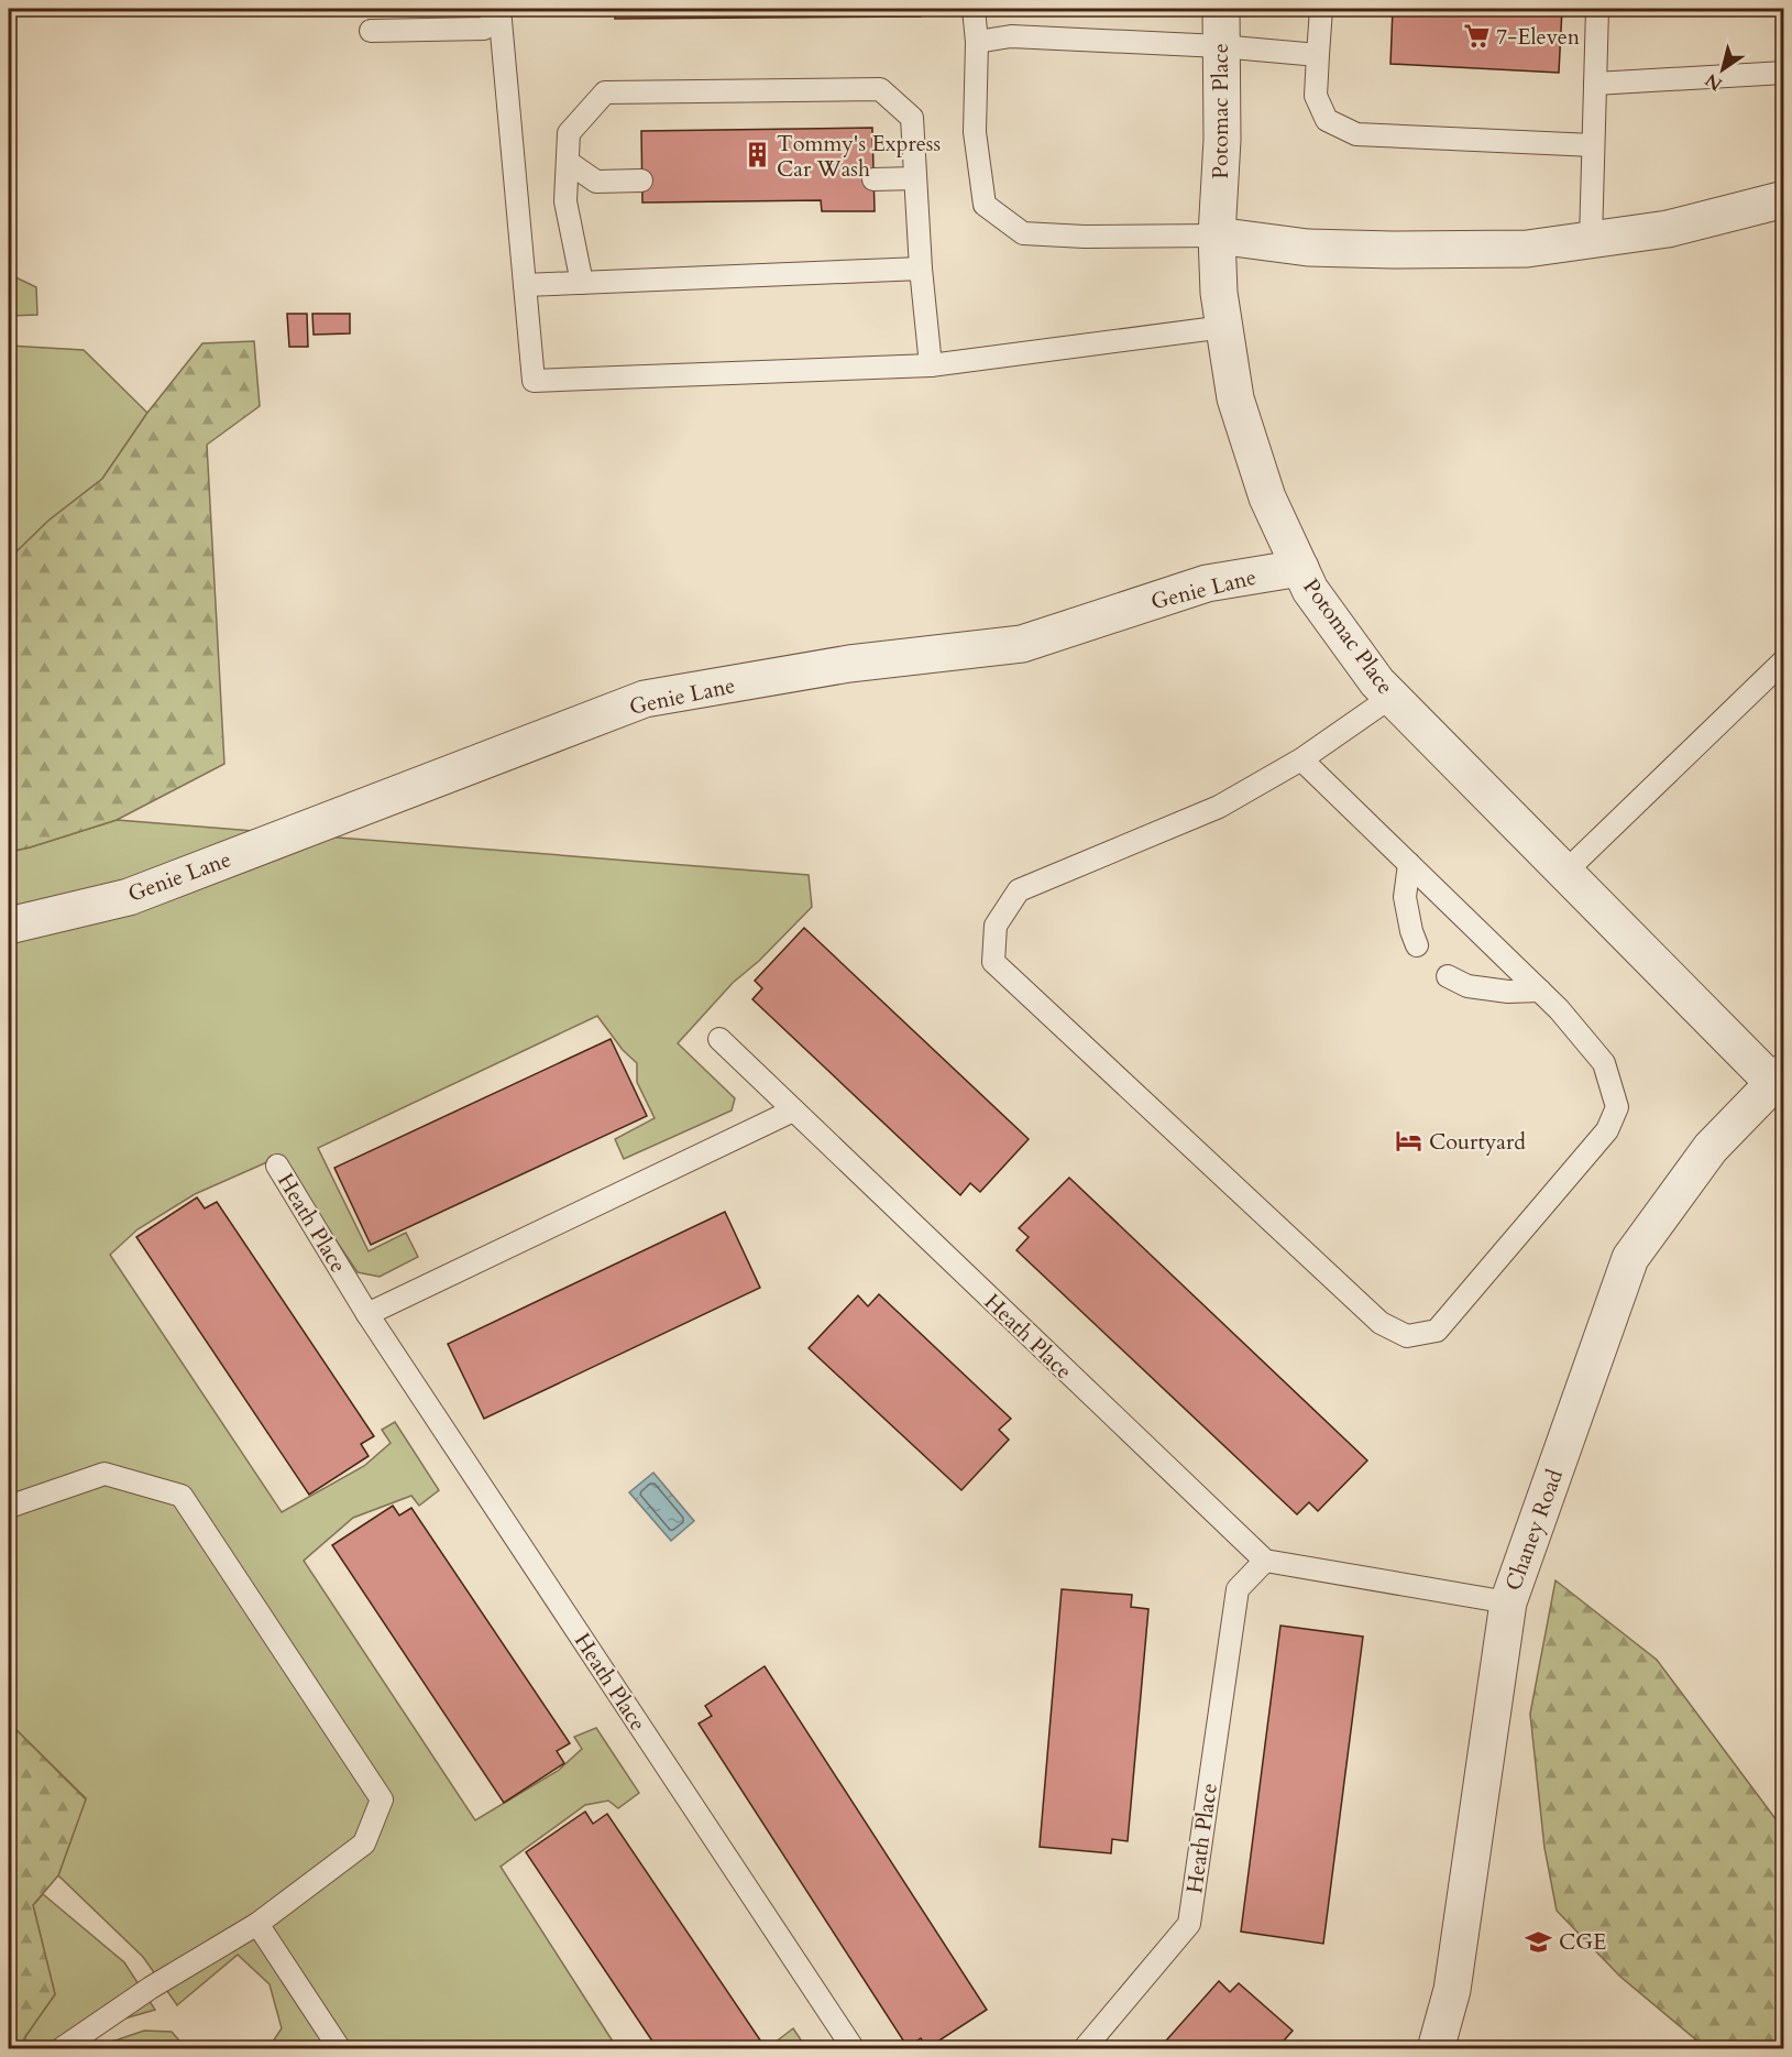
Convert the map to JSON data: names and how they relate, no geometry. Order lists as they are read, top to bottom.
{
  "streets": {
    "street": ["Potomac Place", "Genie Lane", "Chaney Road"],
    "lane": ["Heath Place"]
  },
  "crossings": [
    ["Potomac Place", "Genie Lane"],
    ["Potomac Place", "Chaney Road"]
  ],
  "places": {
    "supermarket": ["7-Eleven"],
    "building": ["Tommy's Express Car Wash"],
    "hotel": ["Courtyard"],
    "school or university": ["CGE"]
  },
  "north": "bottom left"
}
